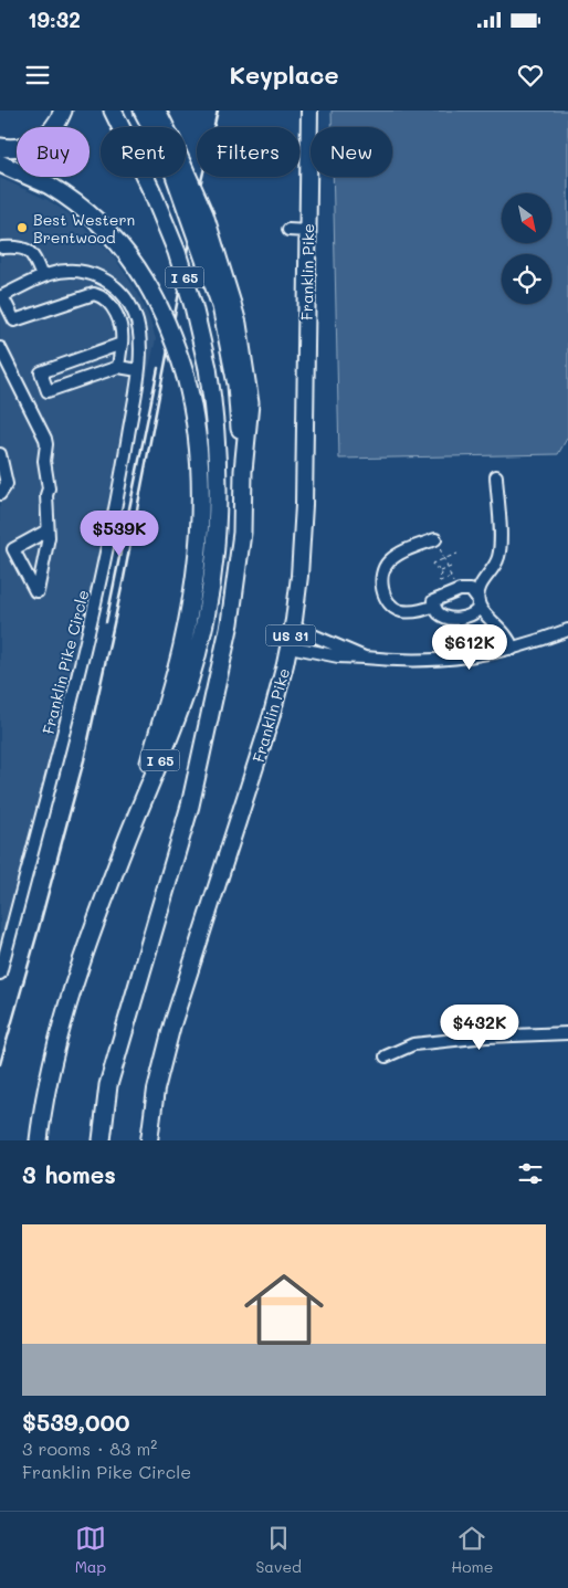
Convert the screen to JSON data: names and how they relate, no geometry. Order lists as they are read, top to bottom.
{
  "streets": {
    "highway": ["I 65"],
    "main road": ["Franklin Pike", "US 31"],
    "street": ["Franklin Pike Circle"]
  },
  "places": ["Best Western Brentwood"],
  "north": "bottom right",
  "page": {
    "status": "19:32",
    "header": "Keyplace",
    "chip": [
      "Buy",
      "Rent",
      "Filters",
      "New"
    ],
    "price": ["$539K", "$612K", "$432K"],
    "heading": "3 homes",
    "list": [
      {
        "name": "$539,000",
        "note": "3 rooms · 83 m² · Franklin Pike Circle"
      }
    ],
    "tabs": ["Map", "Saved", "Home"]
  }
}
